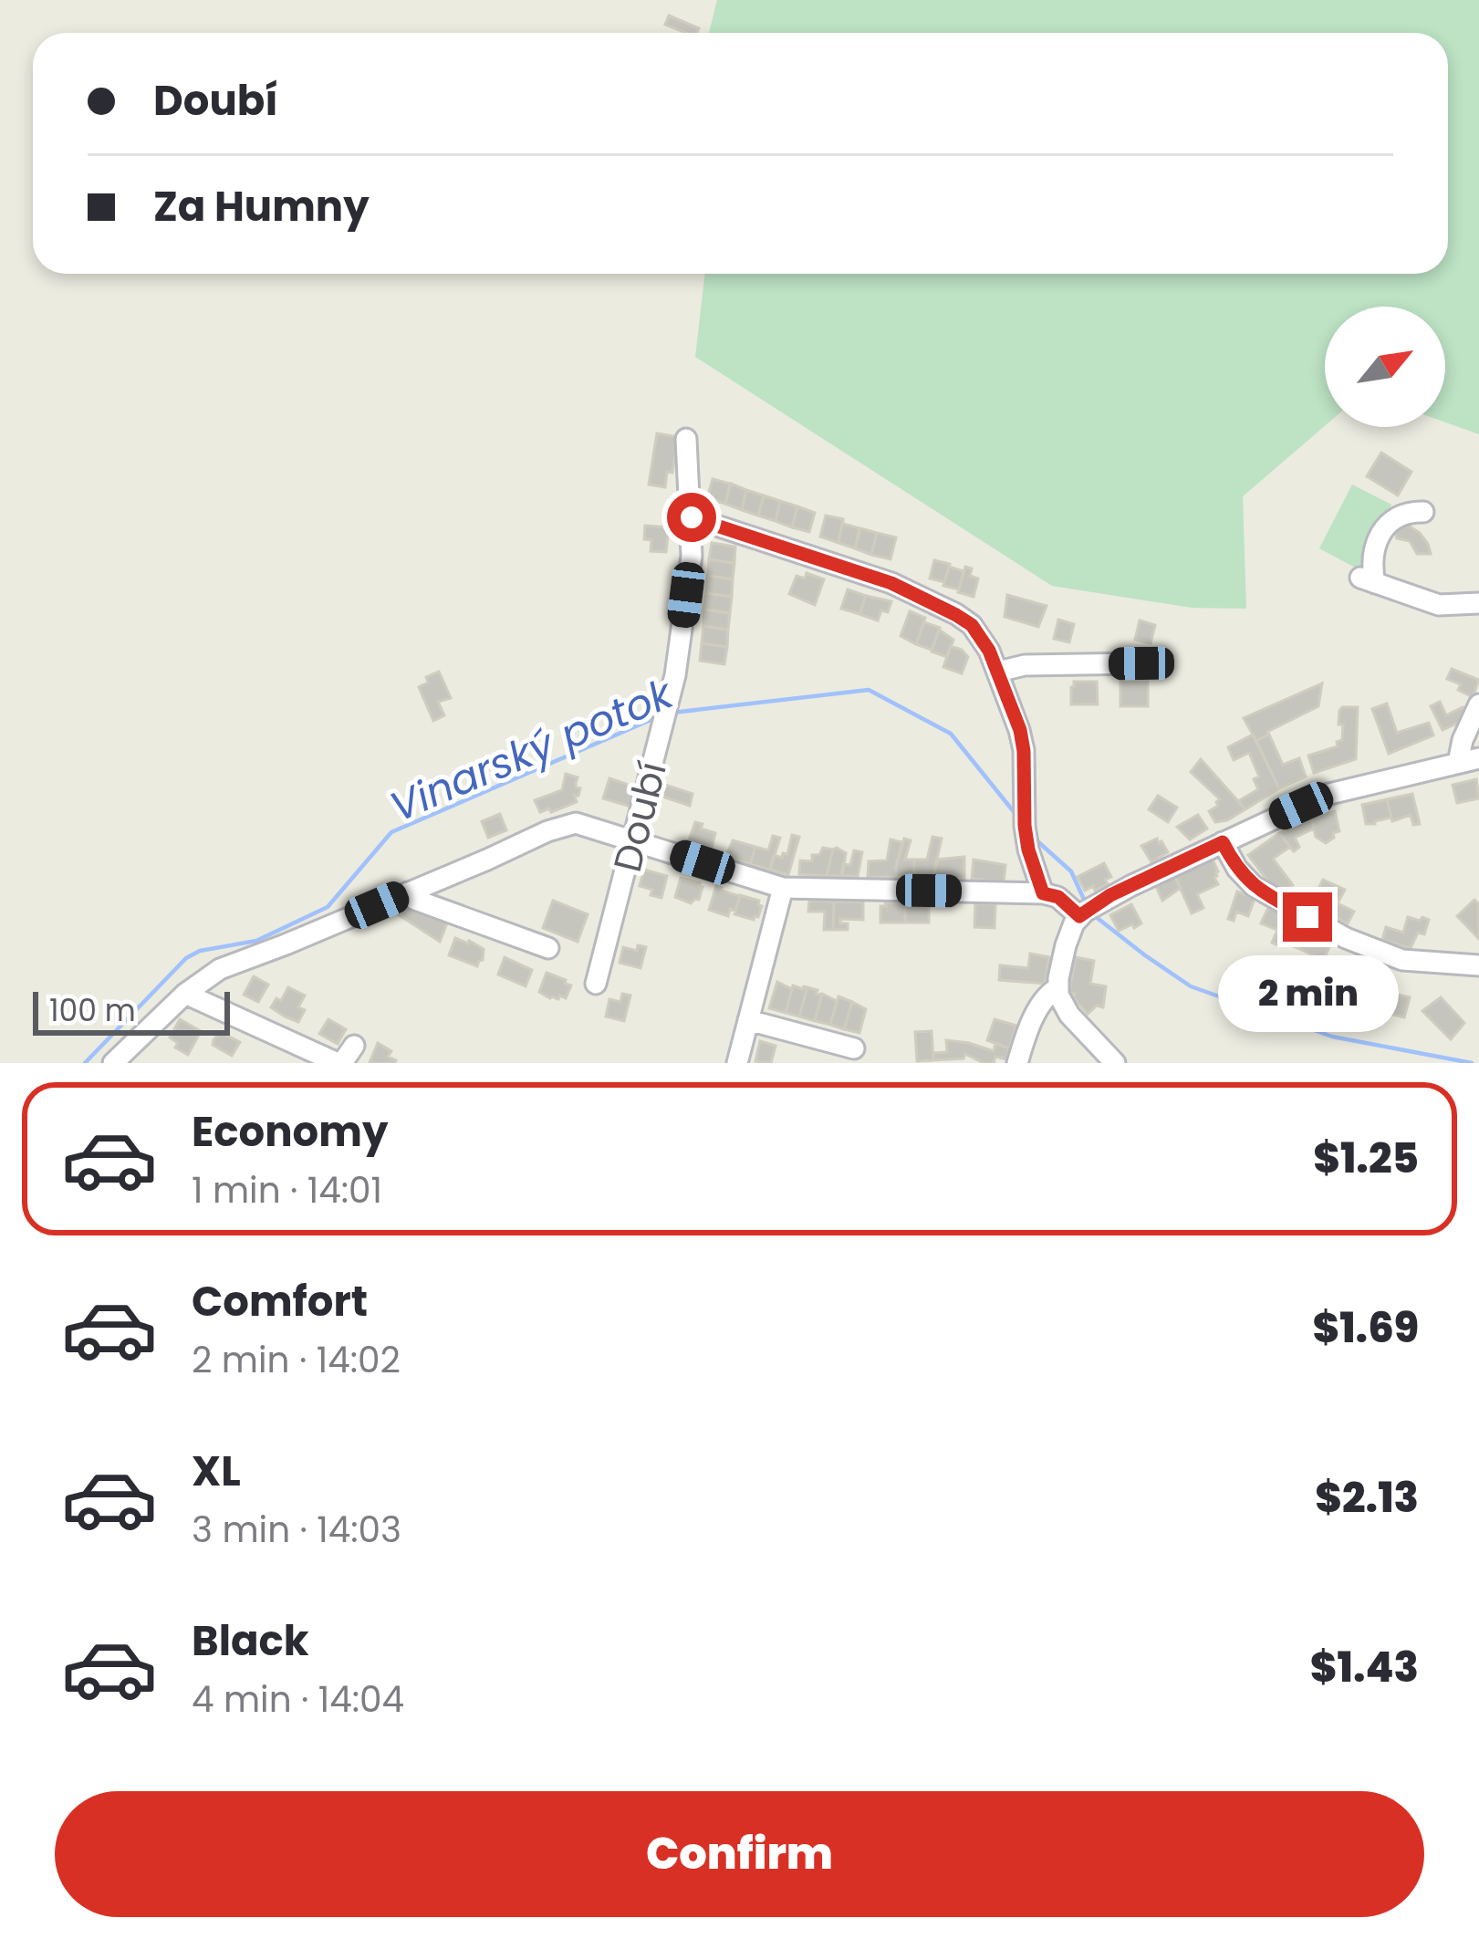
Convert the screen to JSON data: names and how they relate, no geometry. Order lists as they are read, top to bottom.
{
  "streets": {
    "street": ["Doubí"]
  },
  "water": ["Vinarský potok"],
  "scale_bar": "100 m",
  "north": "top right",
  "page": {
    "banner": ["Doubí", "Za Humny"],
    "bubble": "2 min",
    "scale": "100 m",
    "list": [
      {
        "name": "Economy",
        "note": "1 min · 14:01",
        "value": "$1.25"
      },
      {
        "name": "Comfort",
        "note": "2 min · 14:02",
        "value": "$1.69"
      },
      {
        "name": "XL",
        "note": "3 min · 14:03",
        "value": "$2.13"
      },
      {
        "name": "Black",
        "note": "4 min · 14:04",
        "value": "$1.43"
      }
    ],
    "buttons": "Confirm"
  }
}
